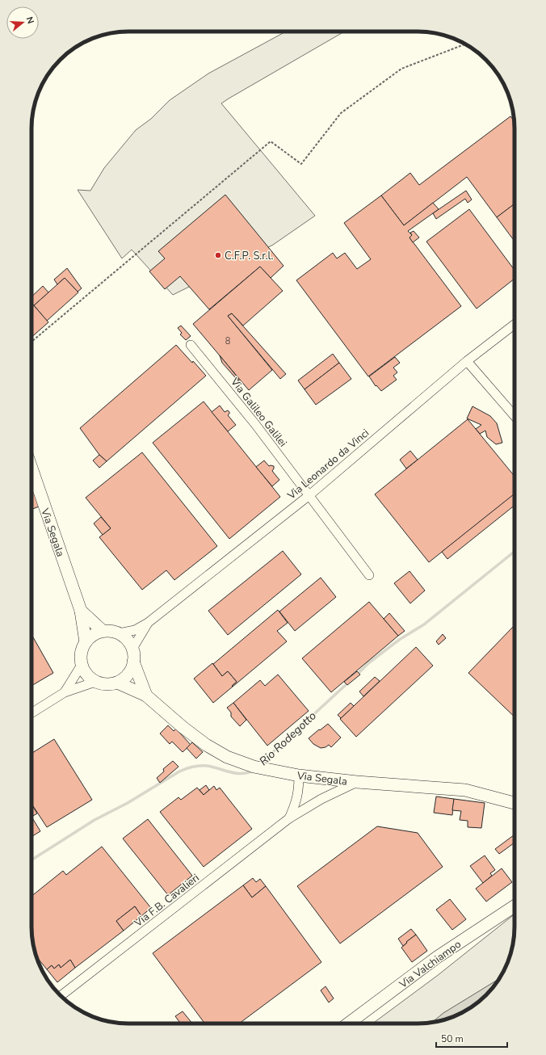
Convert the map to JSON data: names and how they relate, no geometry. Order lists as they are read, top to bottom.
{
  "streets": {
    "street": [
      "Via Galileo Galilei",
      "Via Leonardo da Vinci",
      "Via Segala",
      "Via F.B. Cavalieri",
      "Via Valchiampo"
    ]
  },
  "crossings": [
    ["Via Galileo Galilei", "Via Leonardo da Vinci"],
    ["Via Leonardo da Vinci", "Via Segala"],
    ["Via Segala", "Via F.B. Cavalieri"]
  ],
  "water": ["Rio Rodegotto"],
  "places": ["C.F.P. S.r.l."],
  "house_numbers": ["8"],
  "scale_bar": "50 m",
  "north": "right"
}
